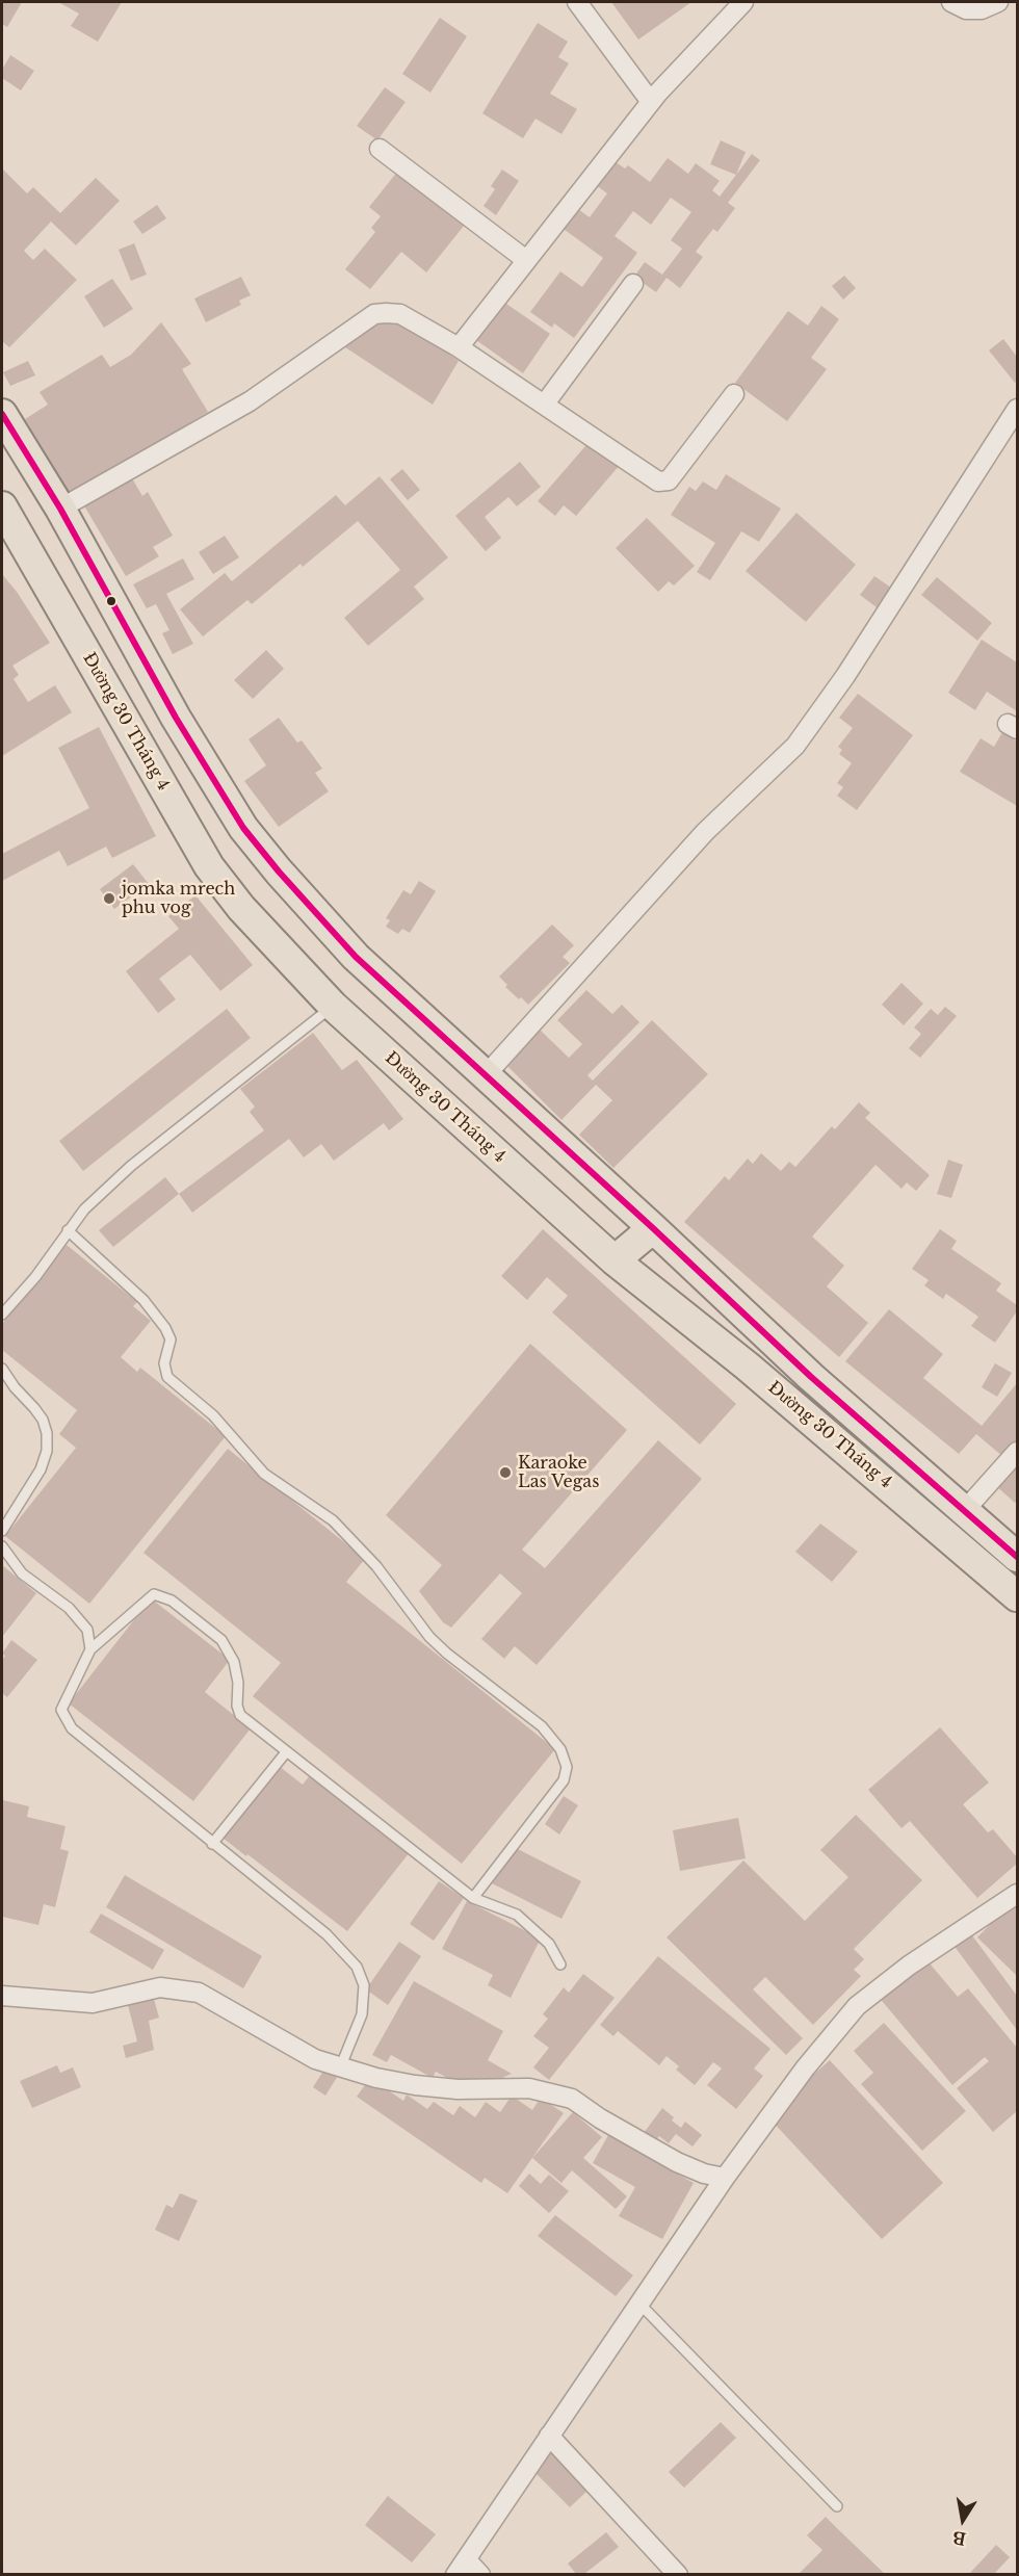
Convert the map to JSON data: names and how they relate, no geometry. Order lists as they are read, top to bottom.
{
  "streets": {
    "main road": ["Đường 30 Tháng 4"]
  },
  "places": ["jomka mrech phu vog", "Karaoke Las Vegas"],
  "north": "bottom"
}
